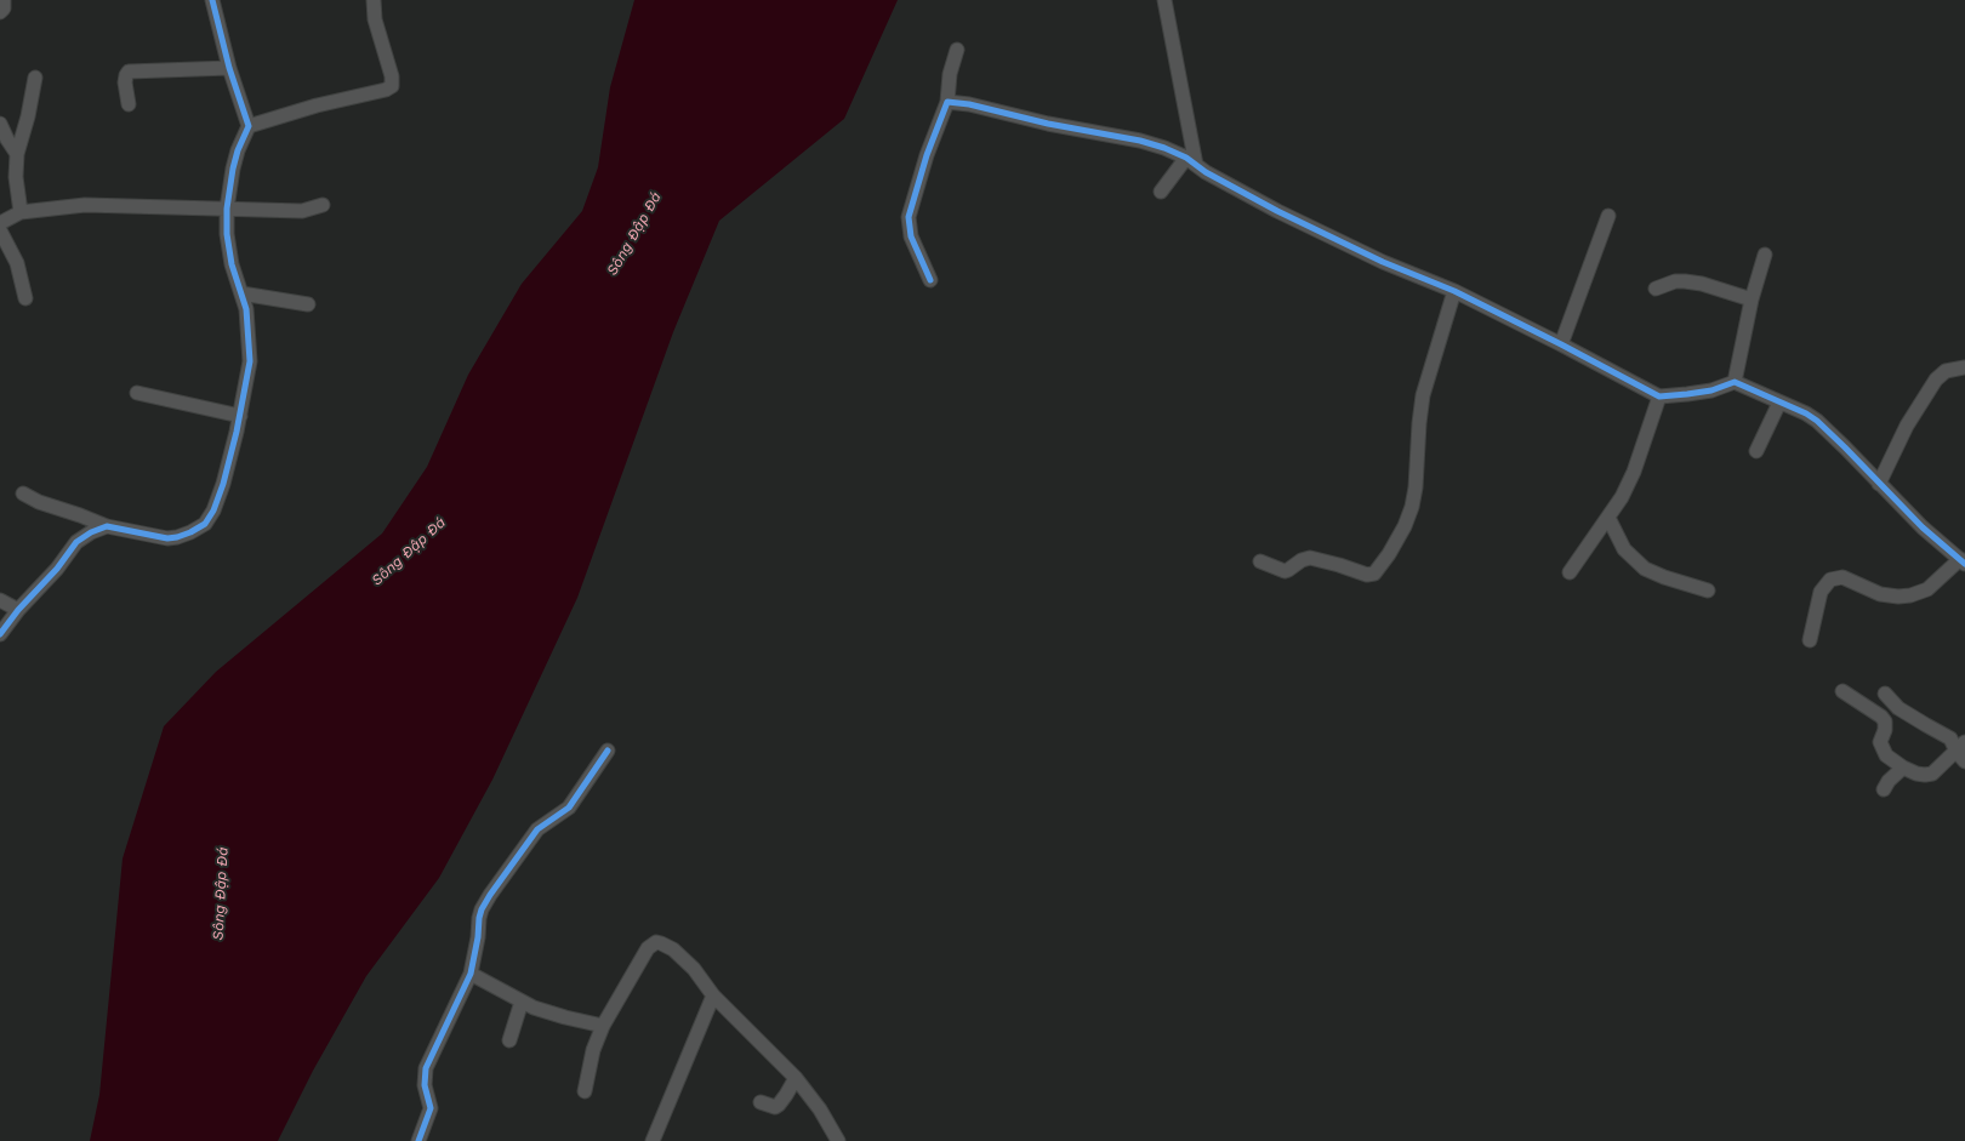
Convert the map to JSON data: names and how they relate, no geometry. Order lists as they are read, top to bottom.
{
  "water": ["Sông Đập Đá"]
}
